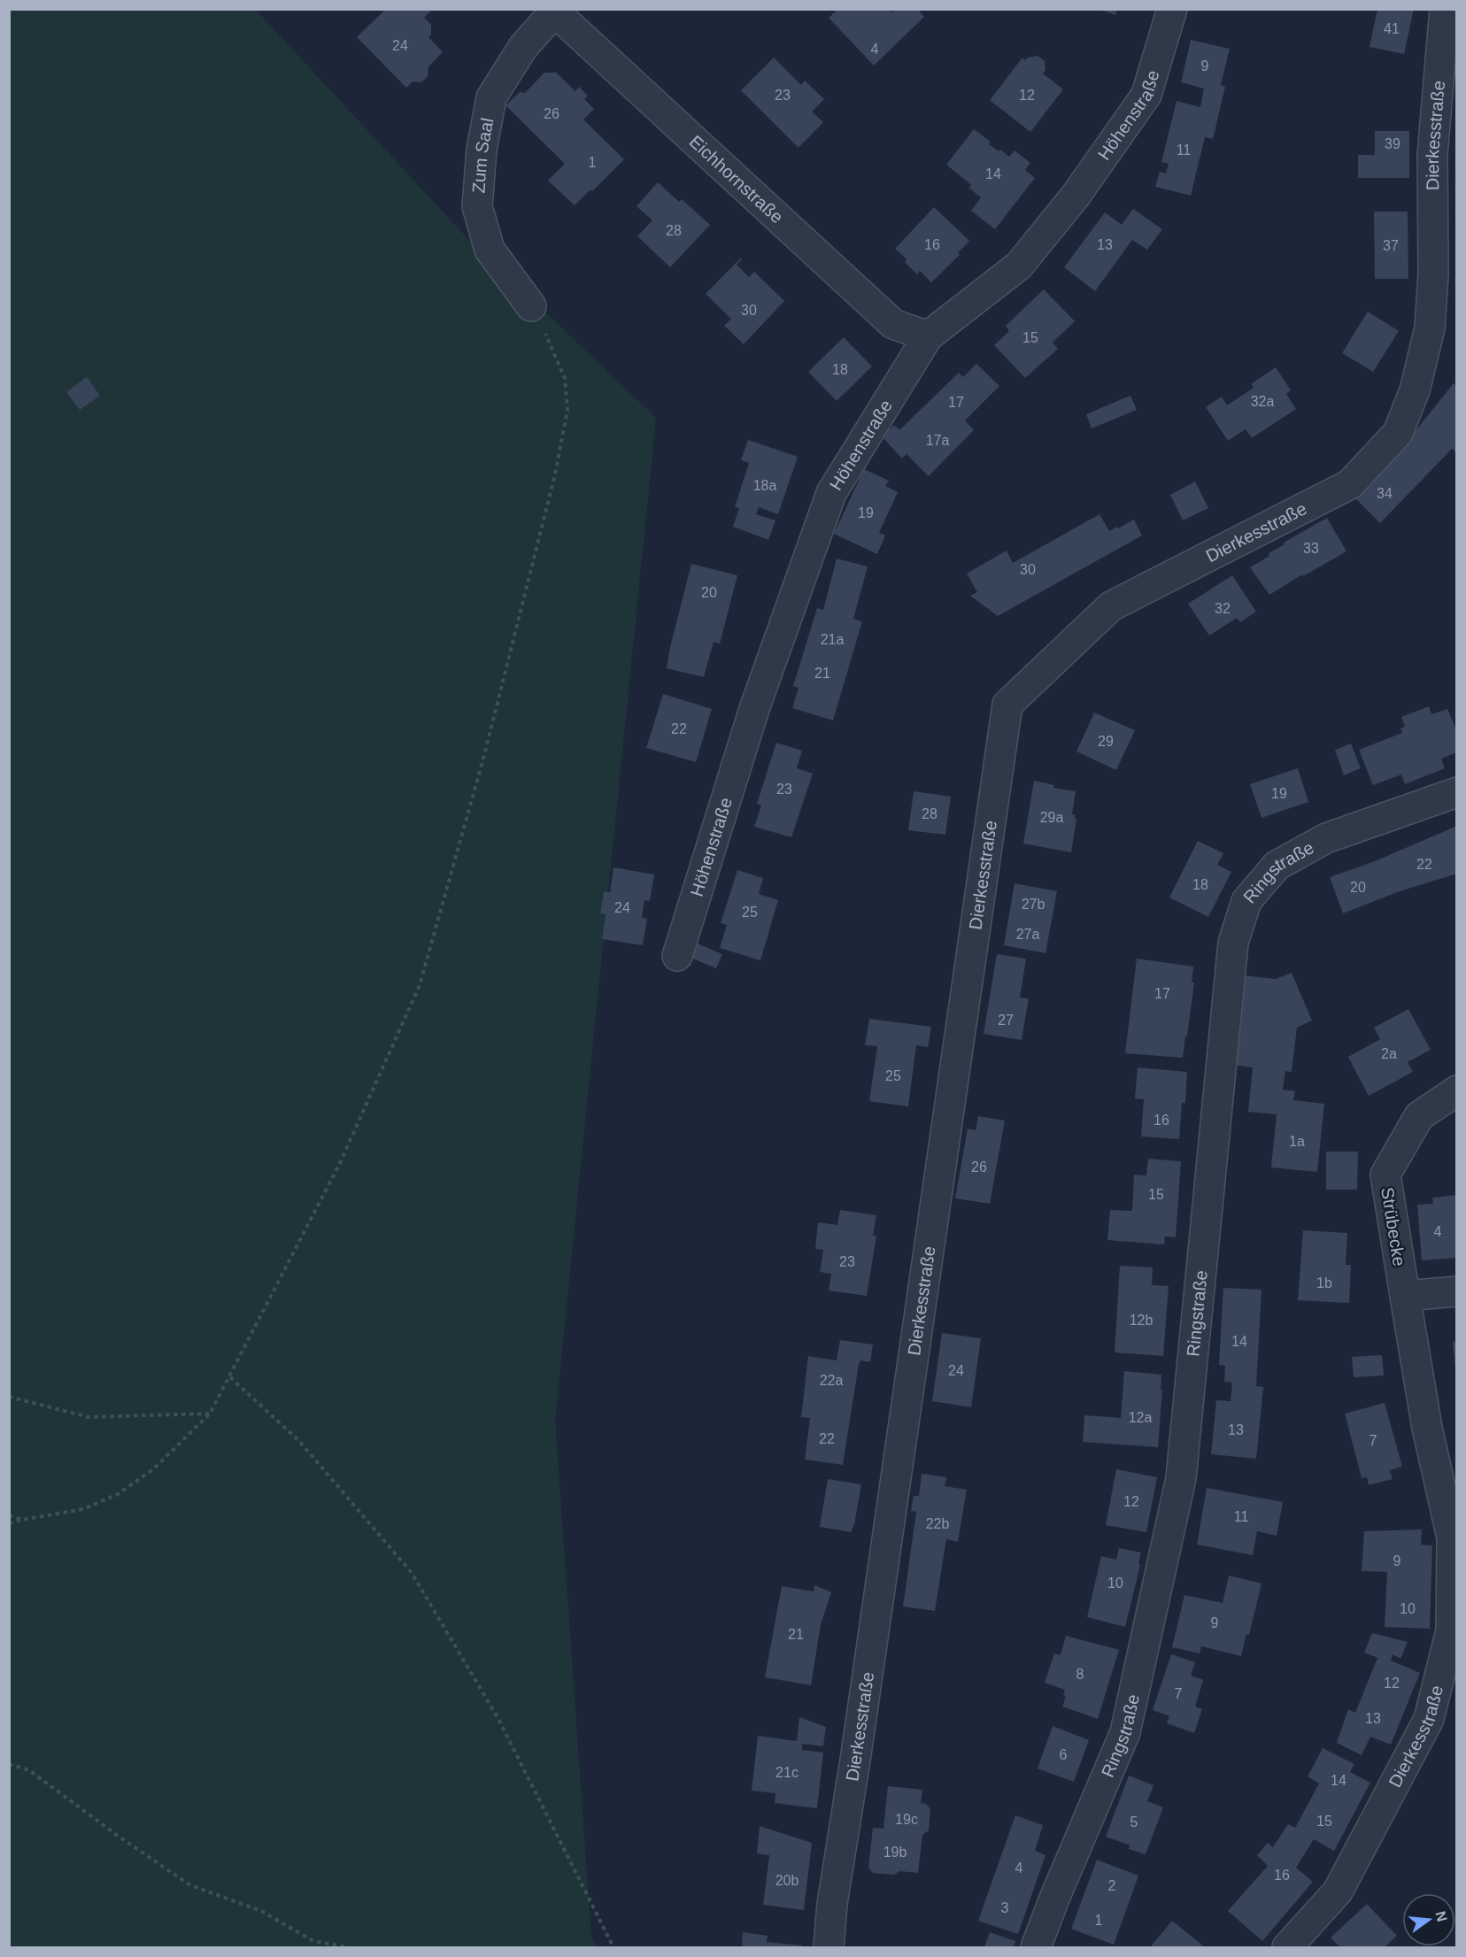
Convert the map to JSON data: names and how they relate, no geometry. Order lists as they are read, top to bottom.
{
  "streets": {
    "street": [
      "Höhenstraße",
      "Dierkesstraße",
      "Zum Saal",
      "Eichhornstraße",
      "Ringstraße",
      "Strübecke"
    ]
  },
  "crossings": [
    ["Höhenstraße", "Eichhornstraße"],
    ["Dierkesstraße", "Strübecke"],
    ["Zum Saal", "Eichhornstraße"]
  ],
  "house_numbers": [
    "41",
    "24",
    "4",
    "9",
    "23",
    "12",
    "26",
    "39",
    "11",
    "1",
    "14",
    "28",
    "16",
    "13",
    "37",
    "30",
    "15",
    "18",
    "32a",
    "17",
    "17a",
    "18a",
    "34",
    "19",
    "33",
    "30",
    "20",
    "32",
    "21a",
    "21",
    "22",
    "29",
    "23",
    "19",
    "28",
    "29a",
    "22",
    "18",
    "20",
    "27b",
    "24",
    "25",
    "27a",
    "17",
    "27",
    "2a",
    "25",
    "16",
    "1a",
    "26",
    "15",
    "4",
    "23",
    "1b",
    "12b",
    "14",
    "24",
    "22a",
    "12a",
    "13",
    "22",
    "7",
    "12",
    "11",
    "22b",
    "9",
    "10",
    "10",
    "9",
    "21",
    "8",
    "12",
    "7",
    "13",
    "6",
    "21c",
    "14",
    "19c",
    "15",
    "5",
    "19b",
    "4",
    "16",
    "20b",
    "2",
    "3",
    "1"
  ],
  "north": "right"
}
